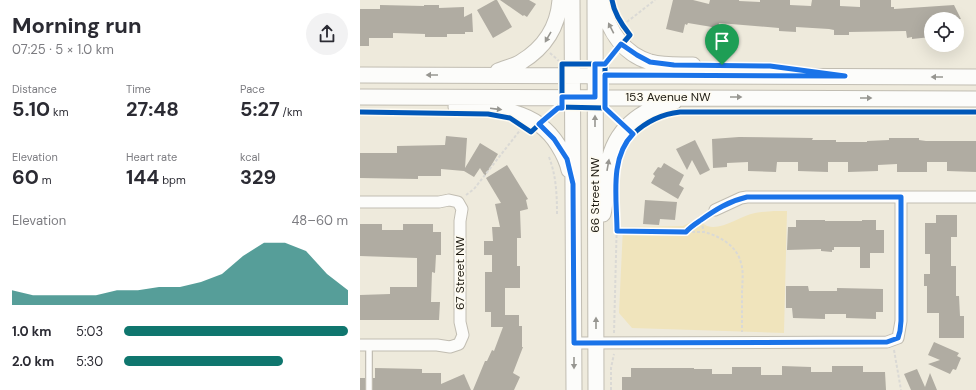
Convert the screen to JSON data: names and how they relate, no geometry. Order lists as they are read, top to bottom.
{
  "streets": {
    "main road": ["153 Avenue NW", "66 Street NW"],
    "street": ["67 Street NW"]
  },
  "crossings": [
    ["153 Avenue NW", "66 Street NW"]
  ],
  "page": {
    "heading": ["Morning run", "07:25 · 5 × 1.0 km"],
    "stats": [
      ["Distance", "5.10 km"],
      ["Time", "27:48"],
      ["Pace", "5:27 /km"],
      ["Elevation", "60 m"],
      ["Heart rate", "144 bpm"],
      ["kcal", "329"]
    ],
    "chart": ["Elevation", "48–60 m"],
    "list": [
      {
        "name": "1.0 km",
        "note": "5:03"
      },
      {
        "name": "2.0 km",
        "note": "5:30"
      }
    ]
  }
}
